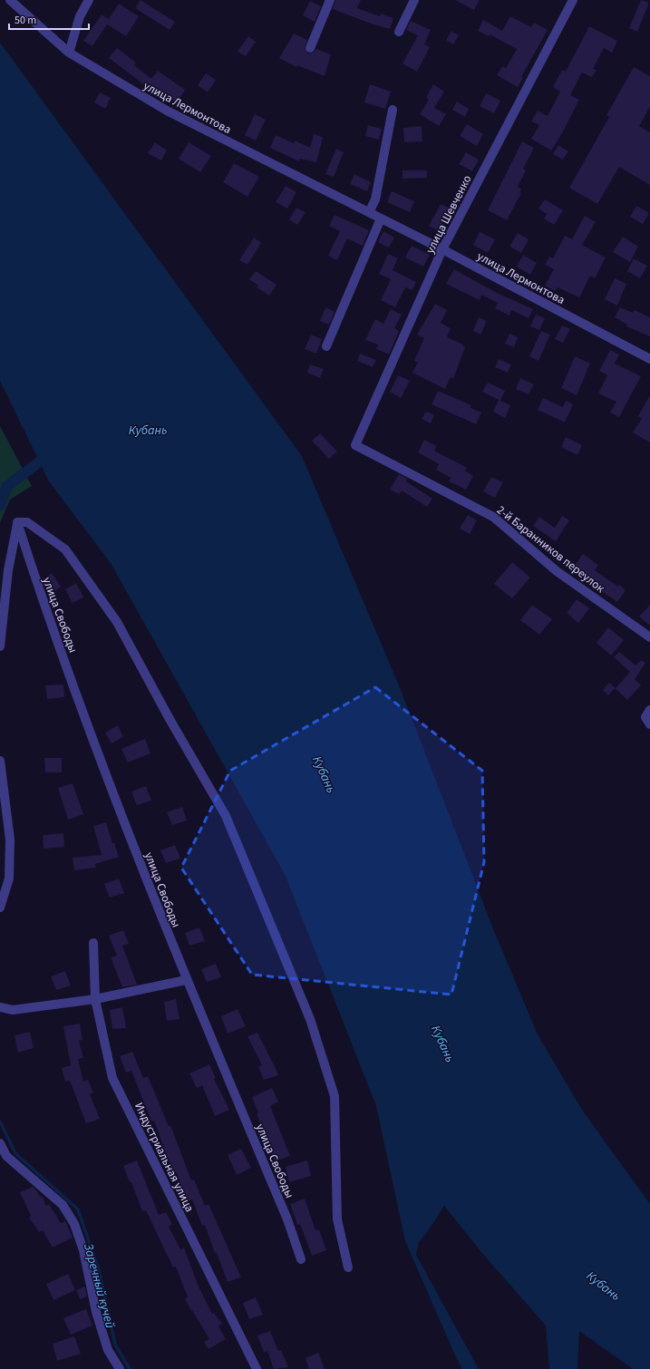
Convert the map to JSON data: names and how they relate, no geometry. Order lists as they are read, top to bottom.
{
  "streets": {
    "street": [
      "улица Лермонтова",
      "улица Шевченко",
      "2-й Баранников переулок",
      "улица Свободы",
      "Индустриальная улица"
    ]
  },
  "crossings": [
    ["улица Лермонтова", "улица Шевченко"],
    ["улица Шевченко", "2-й Баранников переулок"]
  ],
  "water": ["Кубань", "Заречный кучей"],
  "scale_bar": "50 m"
}
